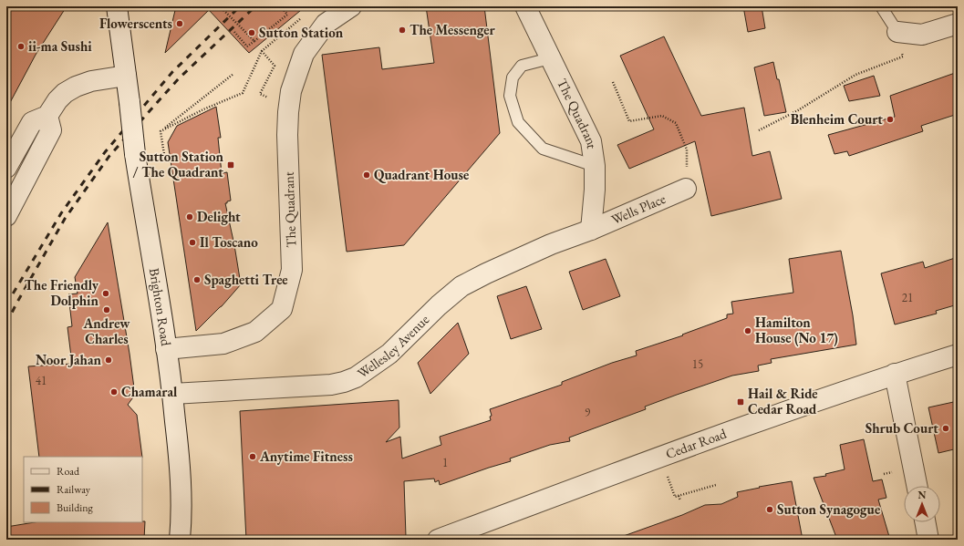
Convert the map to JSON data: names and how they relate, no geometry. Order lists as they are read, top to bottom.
{
  "streets": {
    "street": [
      "The Quadrant",
      "Wells Place",
      "Brighton Road",
      "Wellesley Avenue",
      "Cedar Road"
    ]
  },
  "crossings": [
    ["The Quadrant", "Wells Place"],
    ["The Quadrant", "Brighton Road"],
    ["The Quadrant", "Wellesley Avenue"],
    ["Wells Place", "Wellesley Avenue"],
    ["Brighton Road", "Wellesley Avenue"]
  ],
  "places": {
    "other": [
      "Flowerscents",
      "The Messenger",
      "Sutton Station",
      "ii-ma Sushi",
      "Blenheim Court",
      "Quadrant House",
      "Delight",
      "Il Toscano",
      "Spaghetti Tree",
      "The Friendly Dolphin",
      "Andrew Charles",
      "Hamilton House (No 17)",
      "Noor Jahan",
      "Chamaral",
      "Shrub Court",
      "Anytime Fitness",
      "Sutton Synagogue"
    ],
    "transit": ["Sutton Station / The Quadrant", "Hail & Ride Cedar Road"]
  },
  "house_numbers": [
    "21",
    "15",
    "41",
    "9",
    "1"
  ],
  "legend": ["Road", "Railway", "Building"],
  "north": "top"
}
